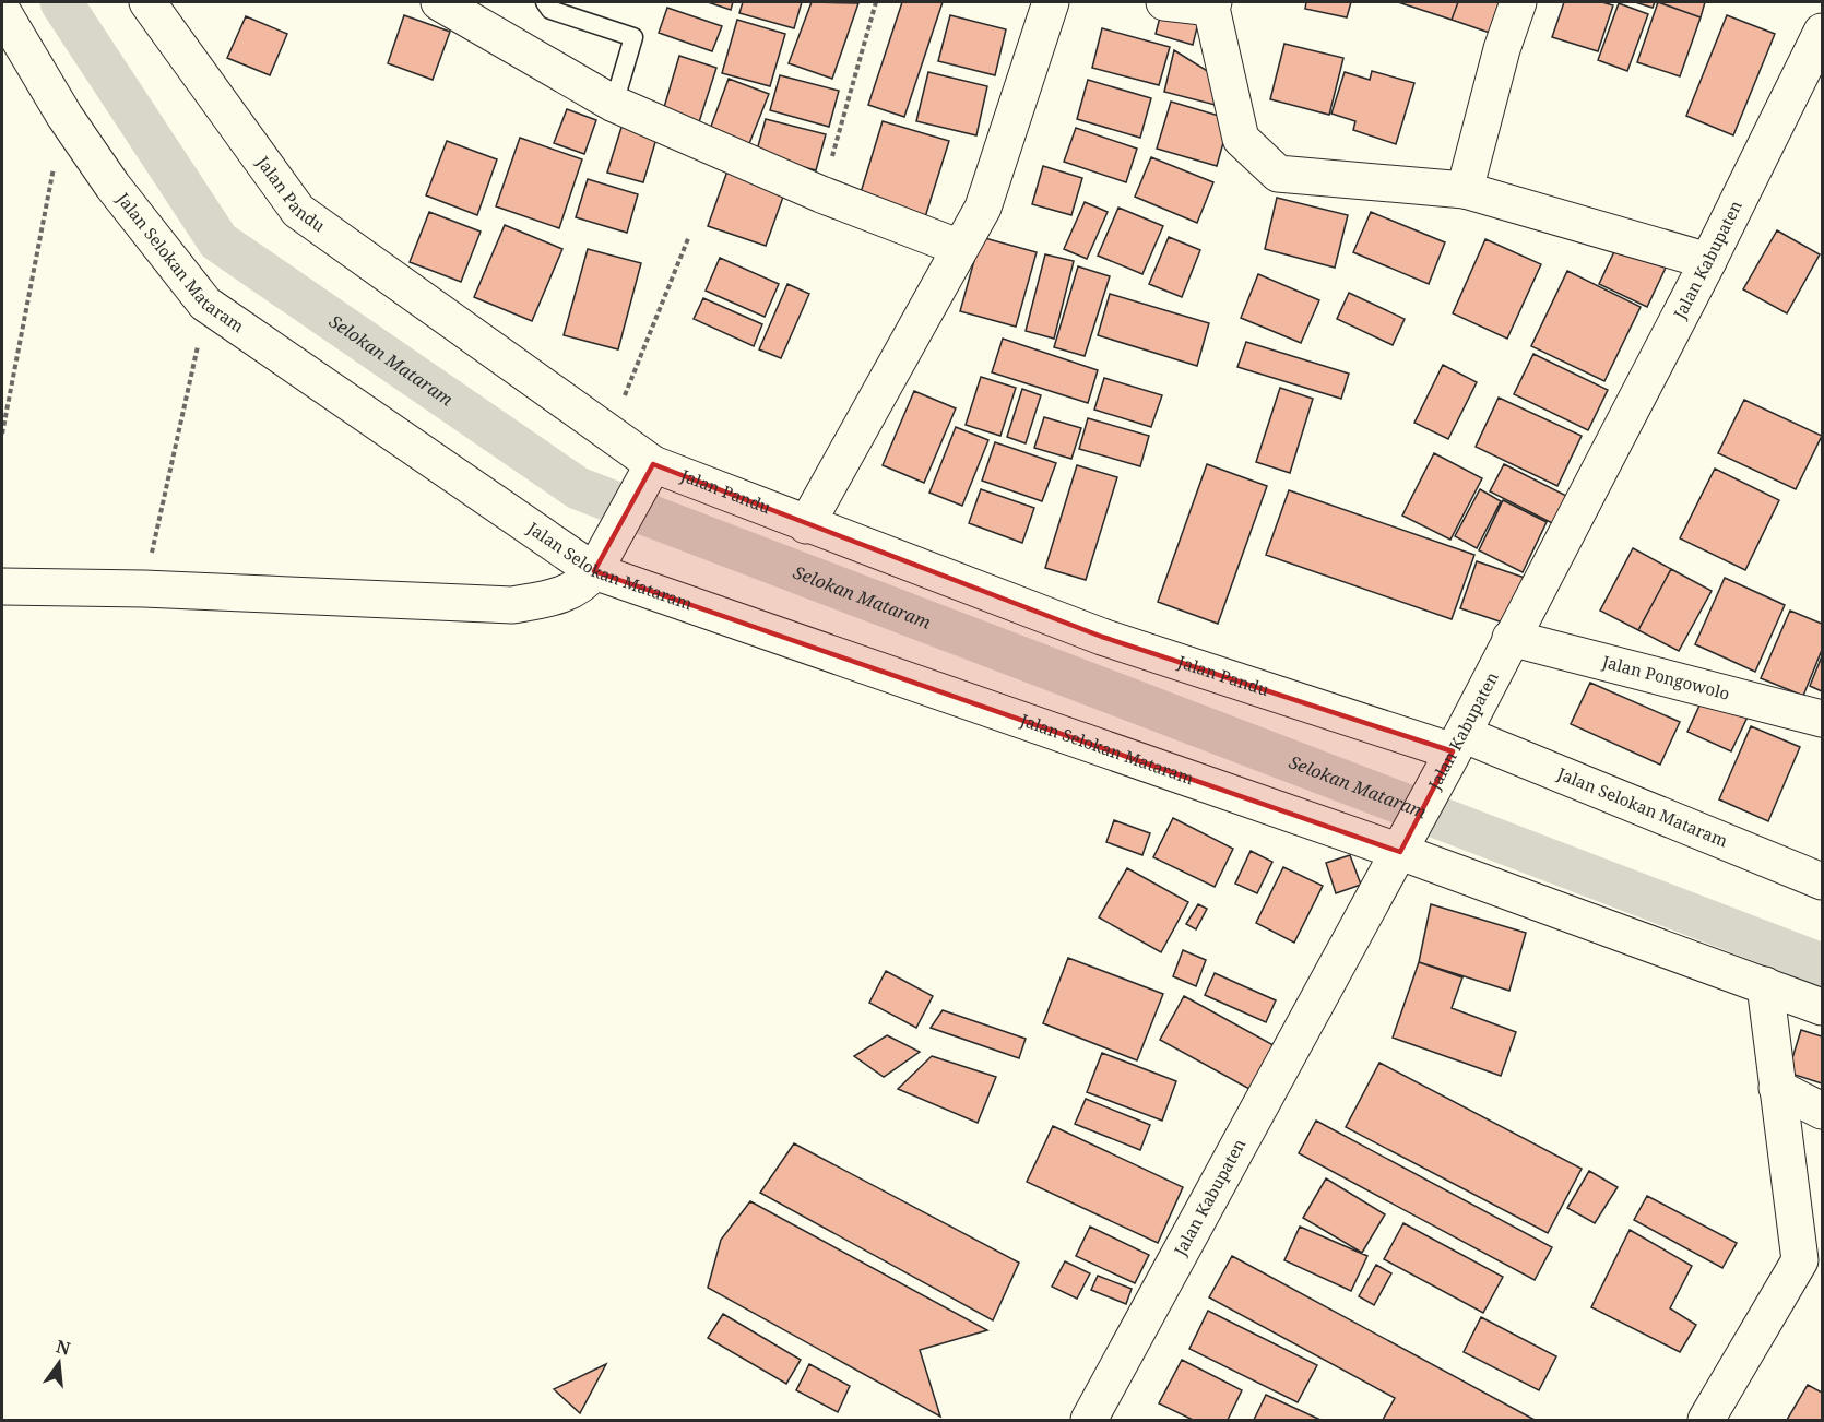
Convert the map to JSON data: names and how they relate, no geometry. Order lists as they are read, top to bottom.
{
  "streets": {
    "street": [
      "Jalan Pandu",
      "Jalan Kabupaten",
      "Jalan Selokan Mataram",
      "Jalan Pongowolo"
    ]
  },
  "crossings": [
    ["Jalan Pandu", "Jalan Kabupaten"],
    ["Jalan Pandu", "Jalan Selokan Mataram"],
    ["Jalan Kabupaten", "Jalan Selokan Mataram"],
    ["Jalan Kabupaten", "Jalan Pongowolo"]
  ],
  "water": ["Selokan Mataram"],
  "north": "top"
}
